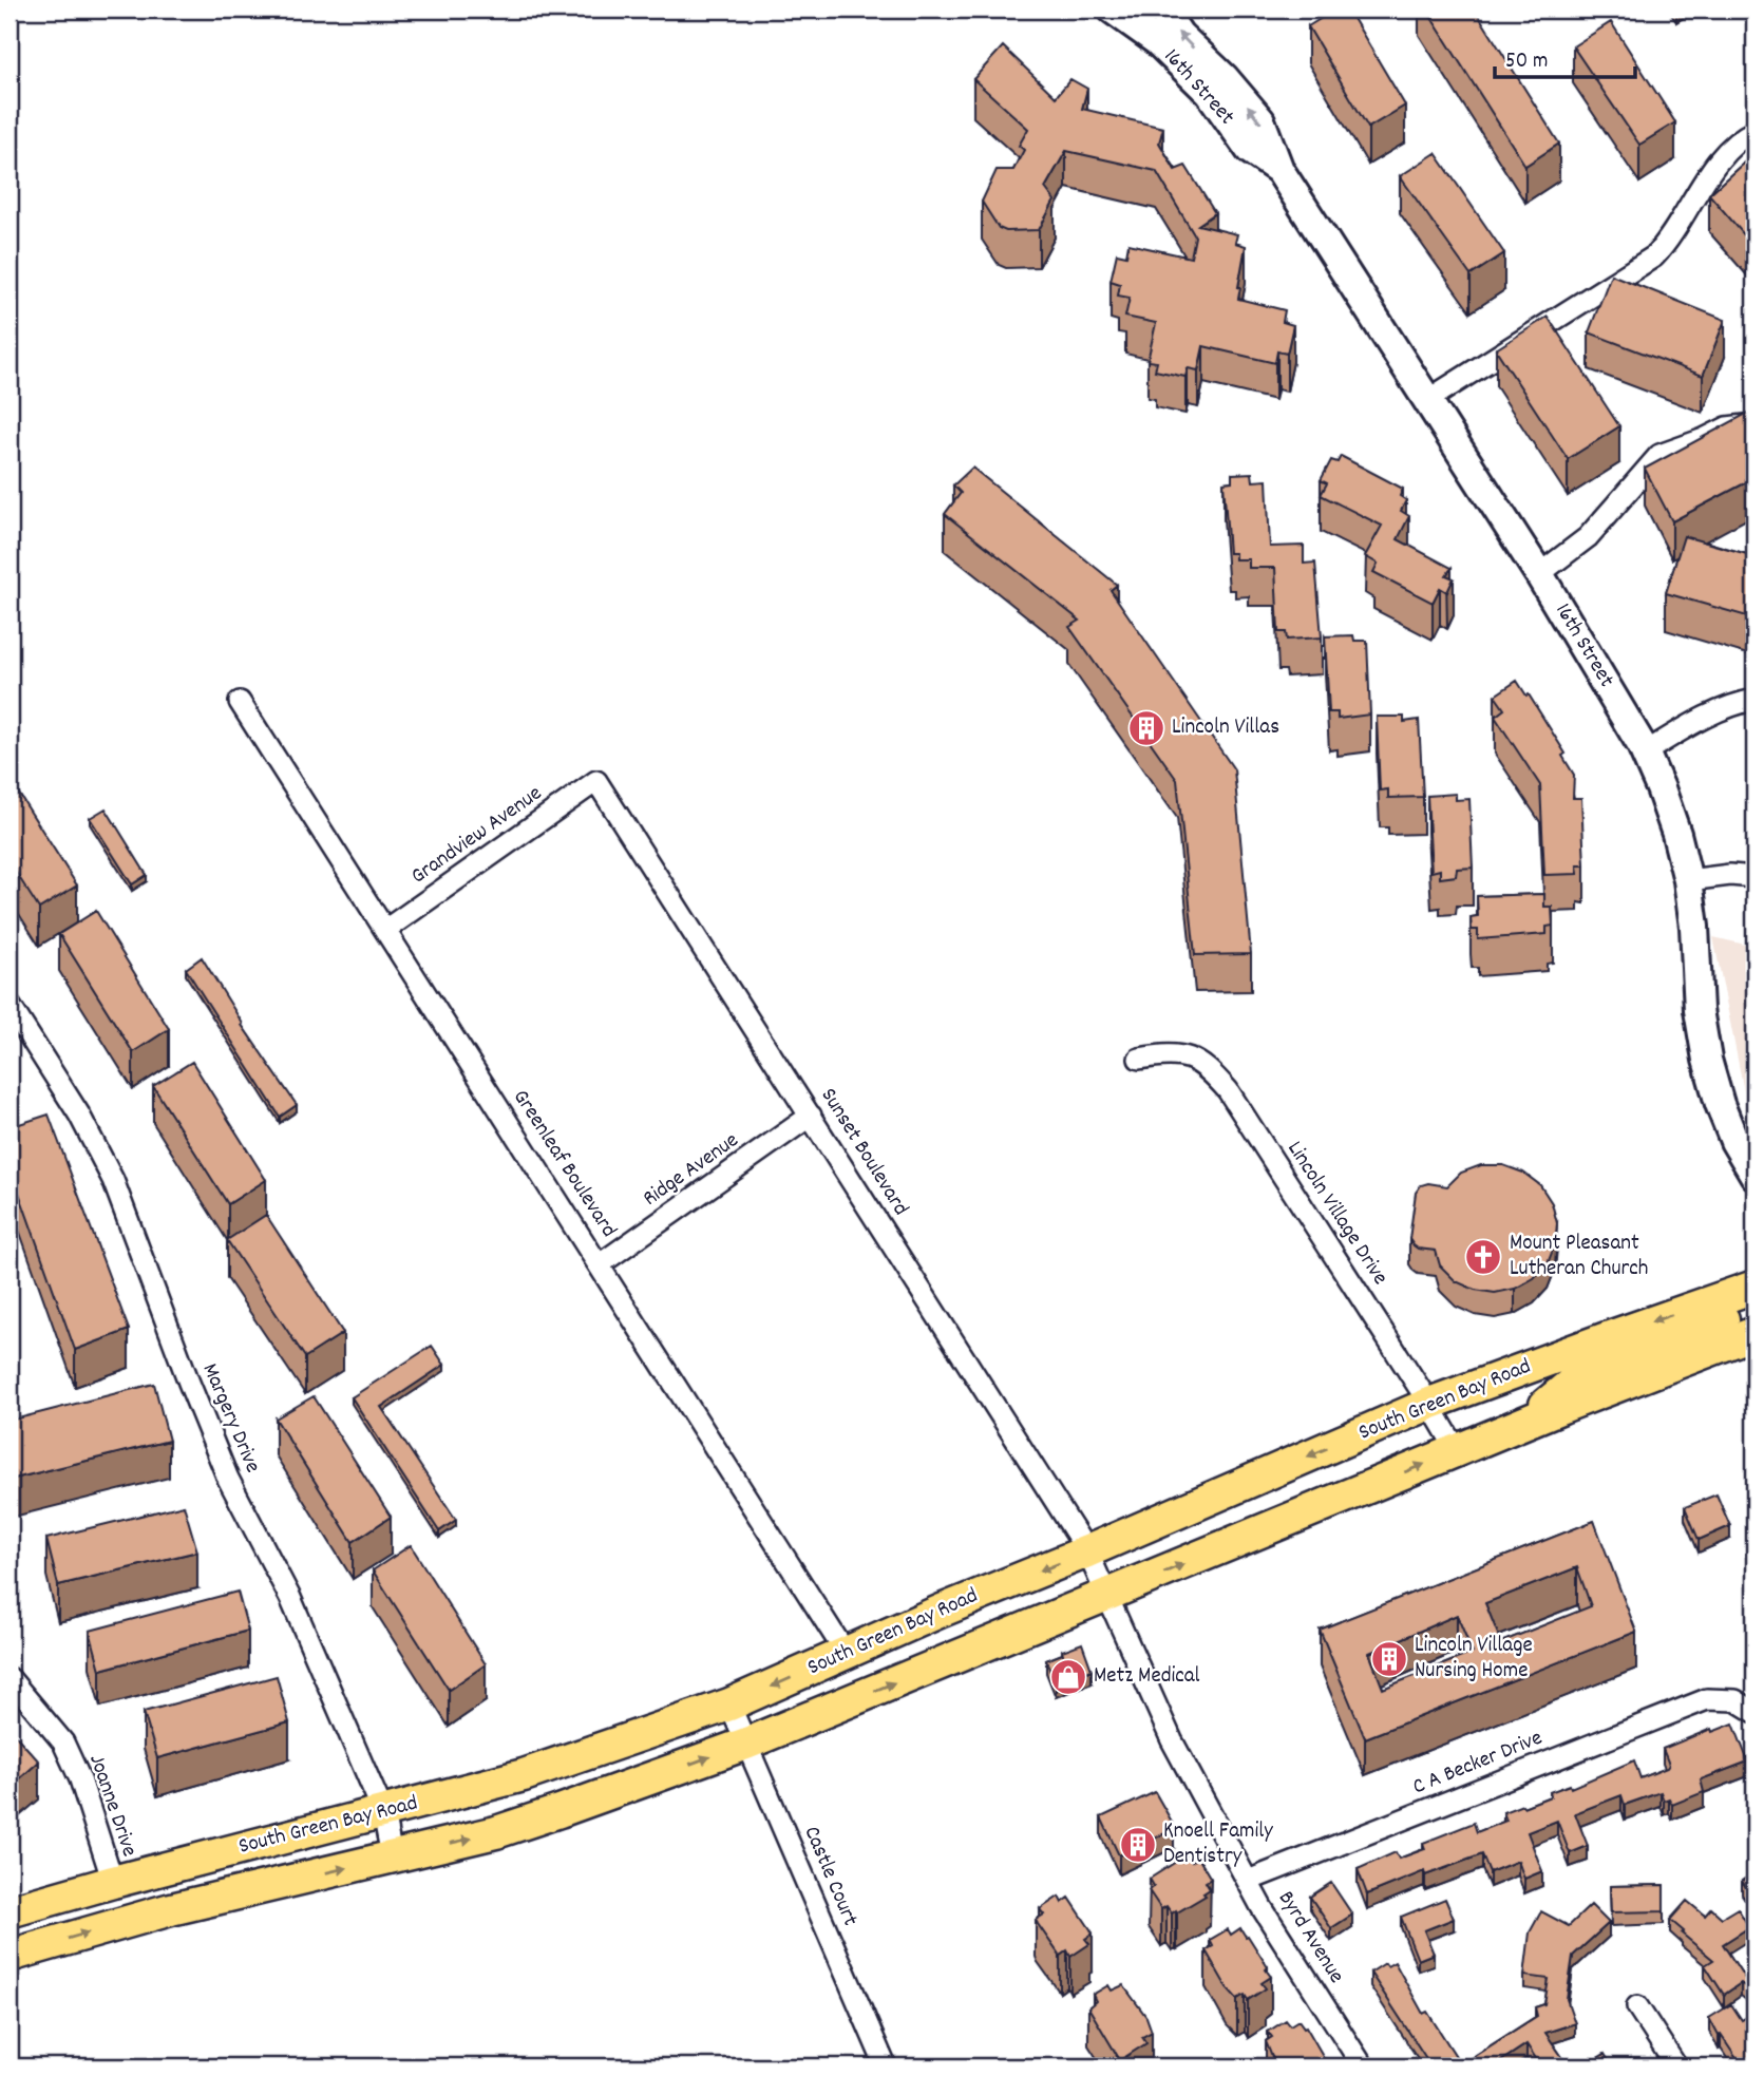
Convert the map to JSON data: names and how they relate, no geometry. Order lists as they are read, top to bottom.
{
  "streets": {
    "main road": ["South Green Bay Road"],
    "street": [
      "16th Street",
      "Grandview Avenue",
      "Sunset Boulevard",
      "Greenleaf Boulevard",
      "Ridge Avenue",
      "Lincoln Village Drive",
      "Margery Drive",
      "C A Becker Drive",
      "Joanne Drive",
      "Castle Court",
      "Byrd Avenue"
    ]
  },
  "crossings": [
    ["Grandview Avenue", "Sunset Boulevard"],
    ["Grandview Avenue", "Greenleaf Boulevard"],
    ["Sunset Boulevard", "Ridge Avenue"],
    ["Sunset Boulevard", "South Green Bay Road"],
    ["Sunset Boulevard", "Byrd Avenue"],
    ["Greenleaf Boulevard", "Ridge Avenue"],
    ["Greenleaf Boulevard", "South Green Bay Road"],
    ["Lincoln Village Drive", "South Green Bay Road"],
    ["South Green Bay Road", "Margery Drive"],
    ["South Green Bay Road", "Joanne Drive"],
    ["South Green Bay Road", "Castle Court"],
    ["South Green Bay Road", "Byrd Avenue"],
    ["C A Becker Drive", "Byrd Avenue"]
  ],
  "places": {
    "building": ["Lincoln Villas", "Lincoln Village Nursing Home", "Knoell Family Dentistry"],
    "church": ["Mount Pleasant Lutheran Church"],
    "shop": ["Metz Medical"]
  },
  "scale_bar": "50 m"
}
